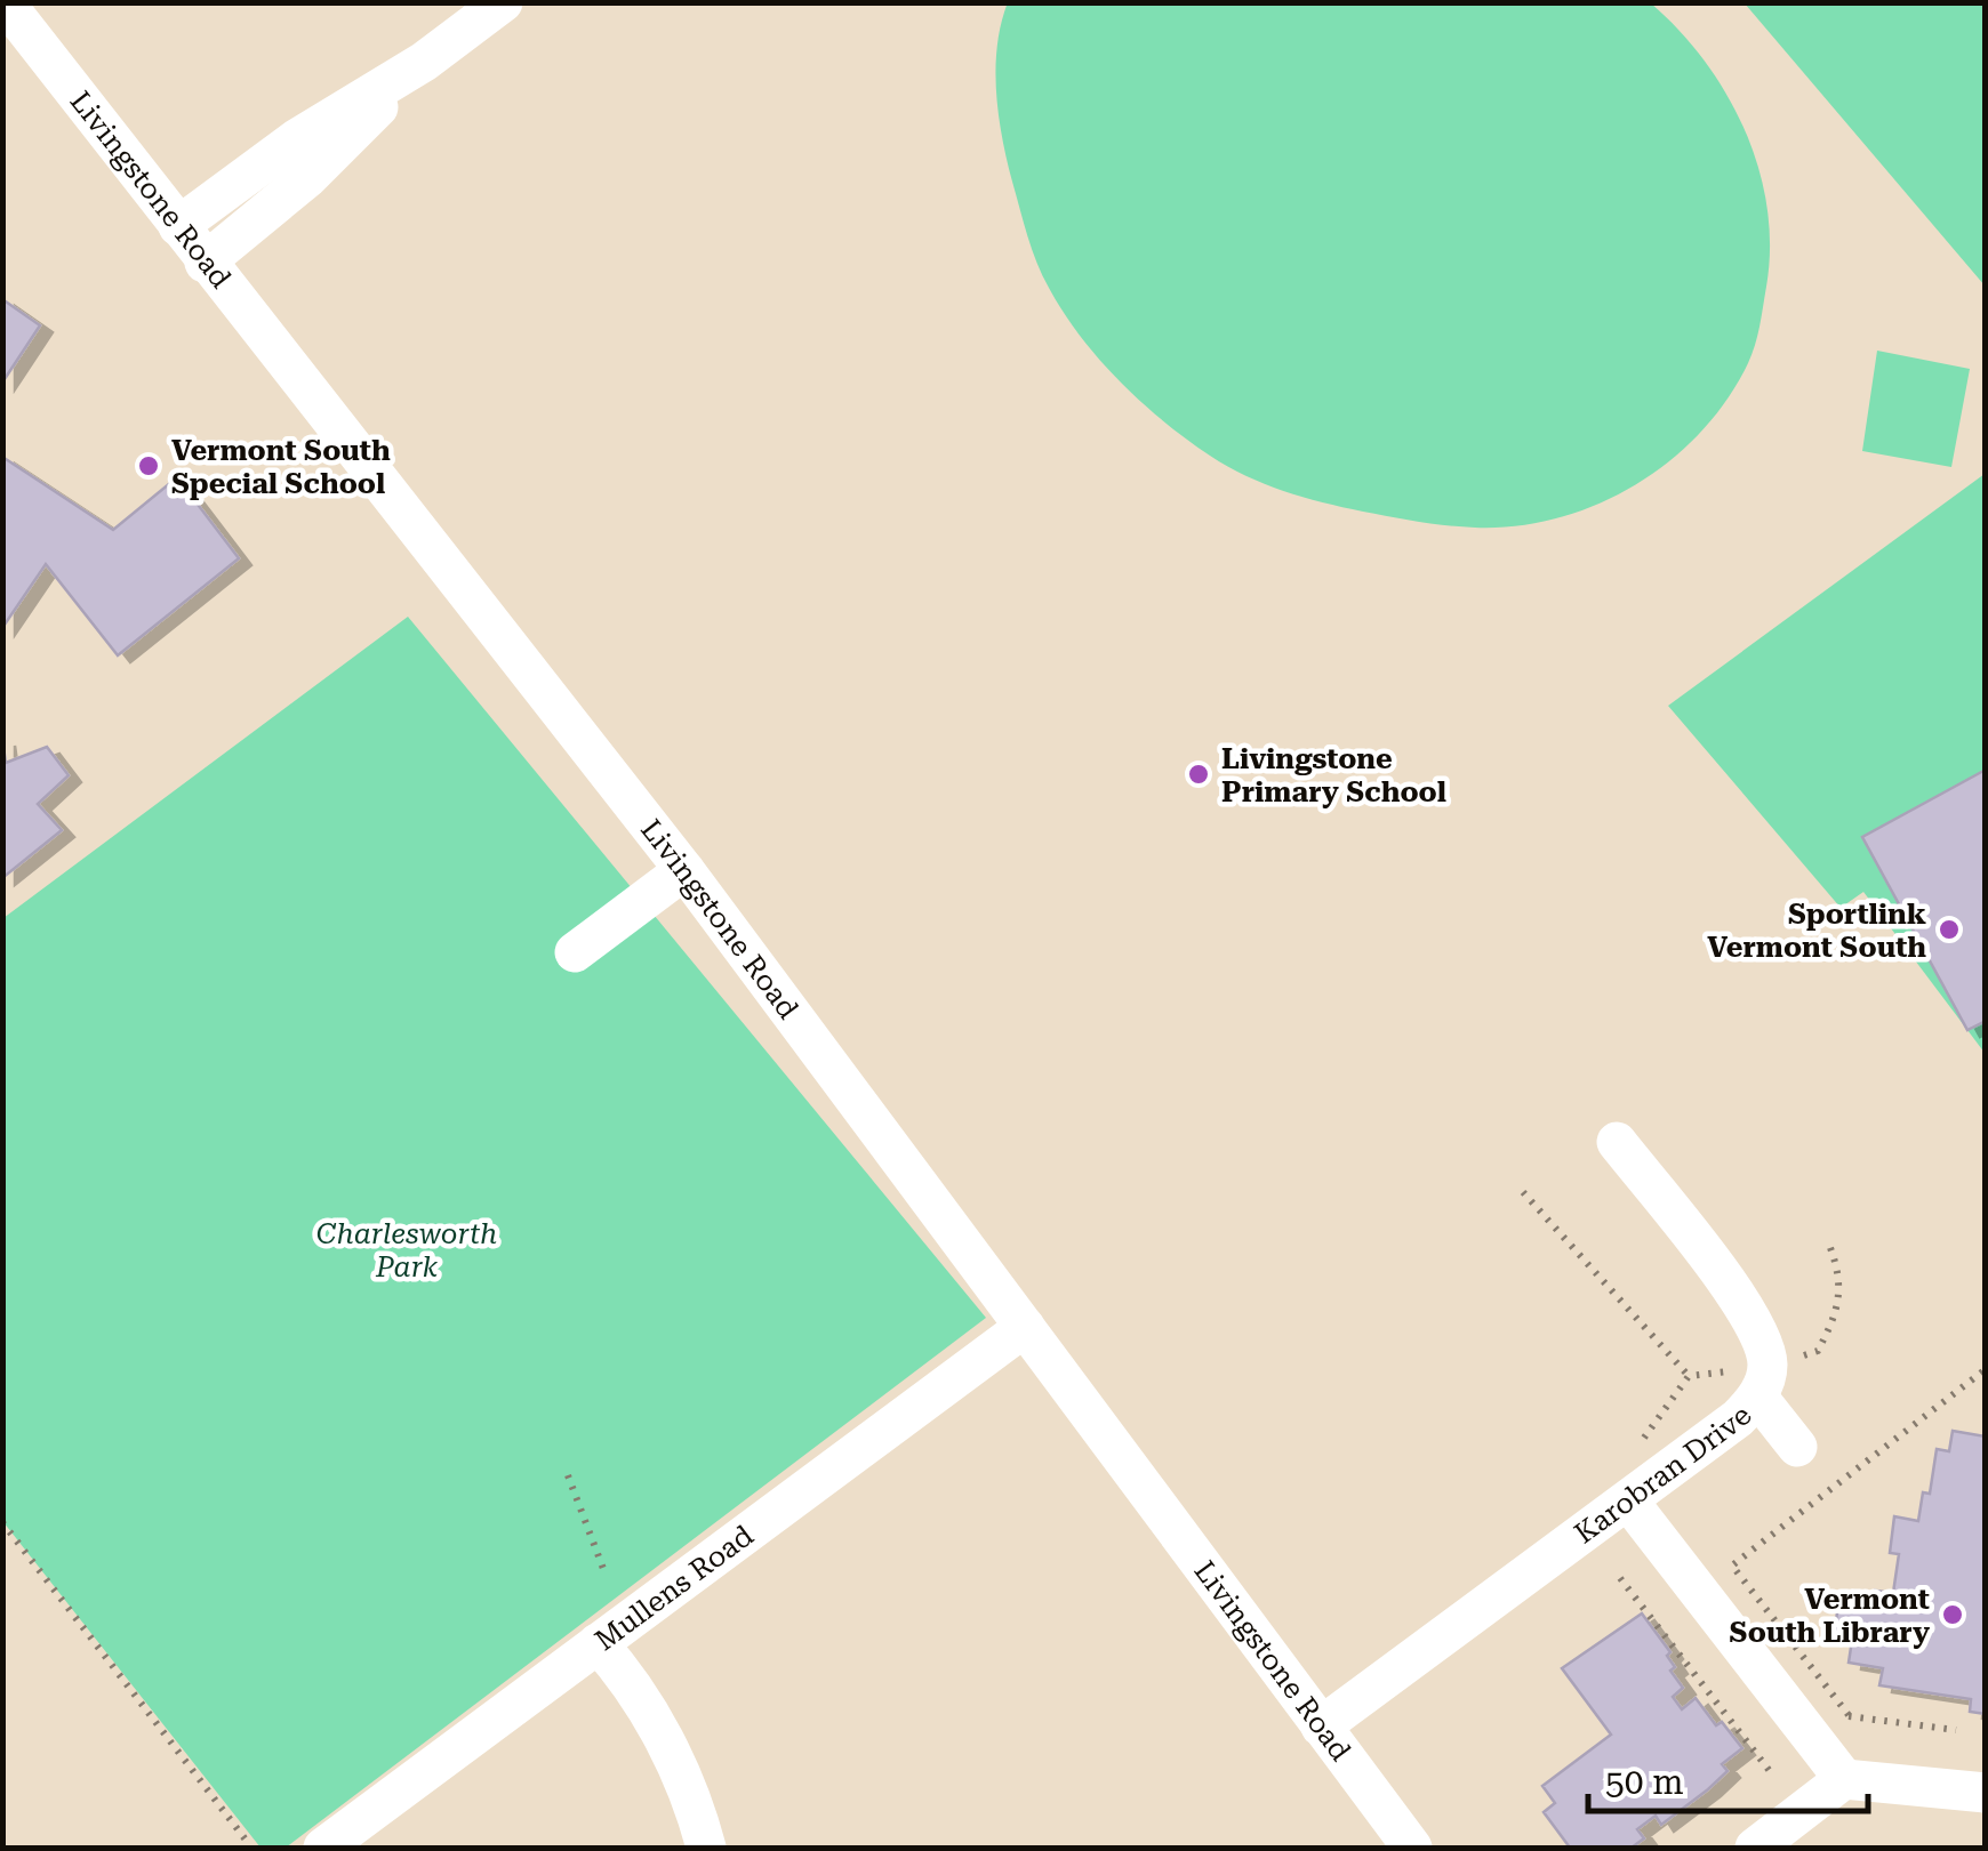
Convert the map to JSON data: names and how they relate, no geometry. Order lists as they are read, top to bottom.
{
  "streets": {
    "street": ["Livingstone Road", "Karobran Drive", "Mullens Road"]
  },
  "crossings": [
    ["Livingstone Road", "Karobran Drive"],
    ["Livingstone Road", "Mullens Road"]
  ],
  "parks": ["Charlesworth Park"],
  "places": [
    "Vermont South Special School",
    "Livingstone Primary School",
    "Sportlink Vermont South",
    "Vermont South Library"
  ],
  "scale_bar": "50 m"
}
